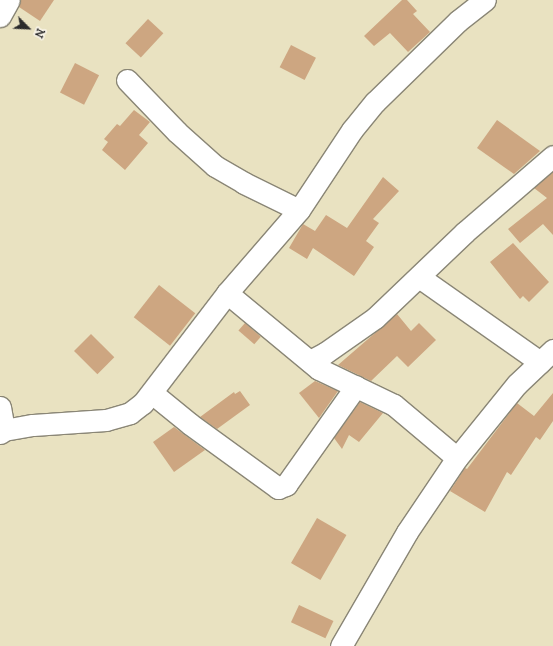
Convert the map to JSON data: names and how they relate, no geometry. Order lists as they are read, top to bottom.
{
  "north": "bottom right"
}
